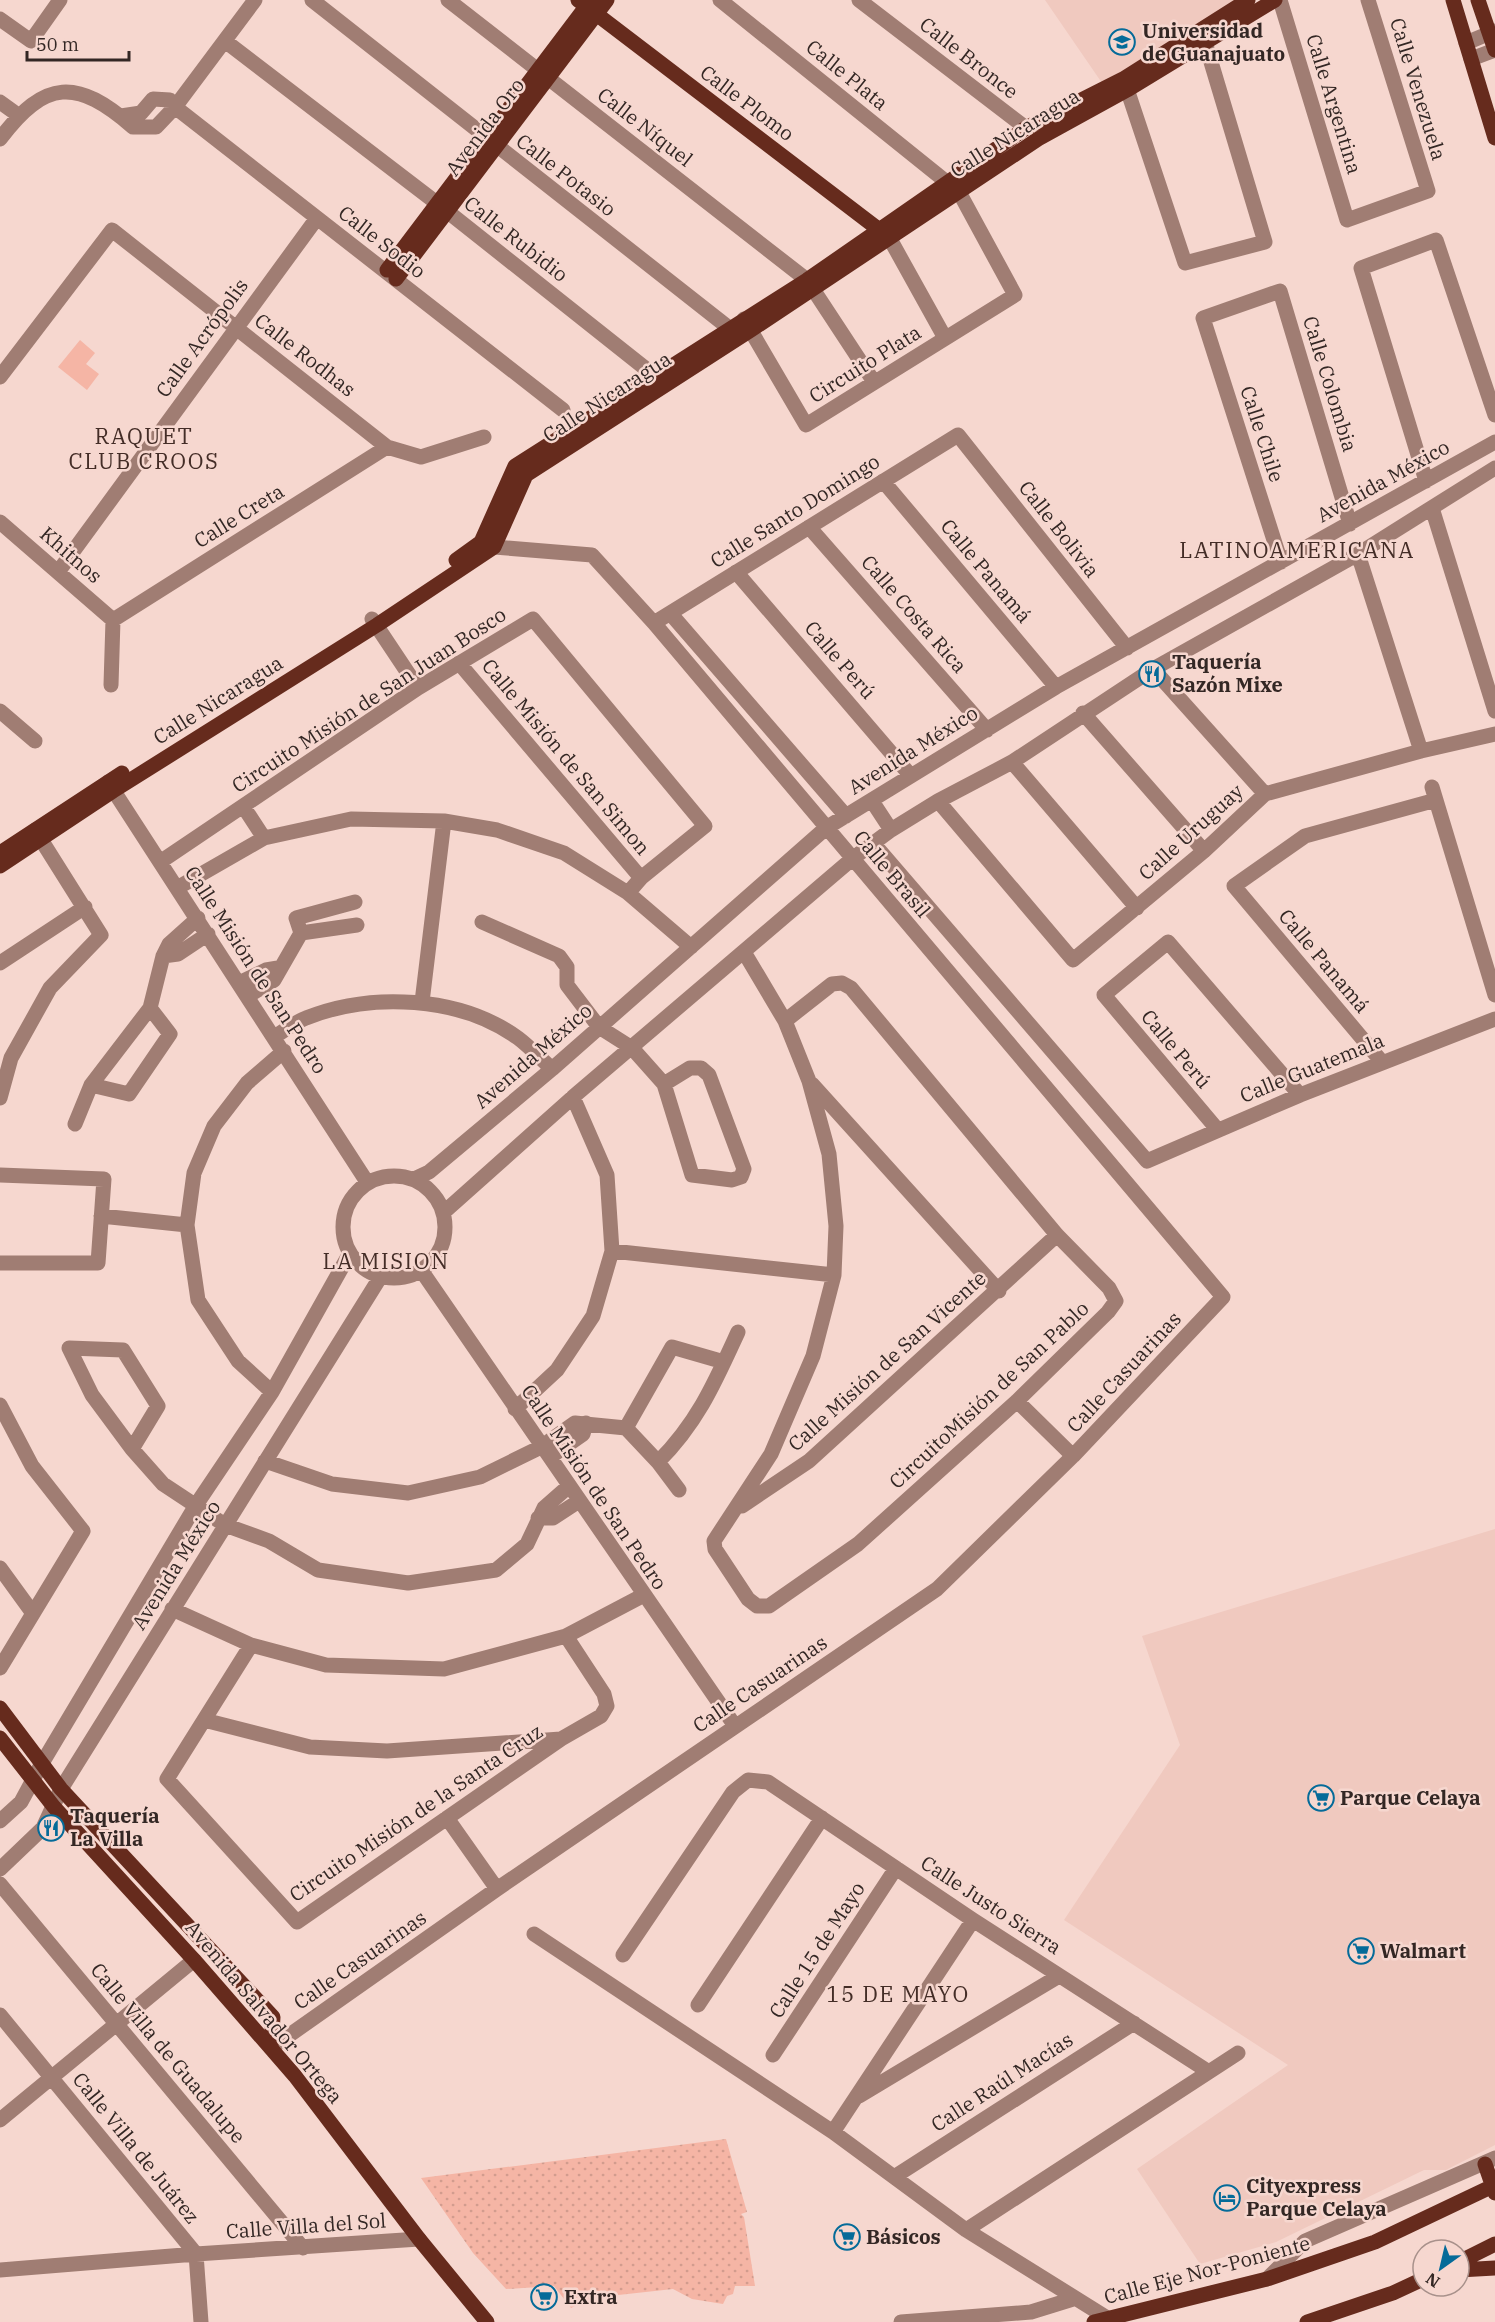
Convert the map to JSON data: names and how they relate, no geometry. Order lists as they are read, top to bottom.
{
  "streets": {
    "main road": [
      "Calle Plomo",
      "Avenida Oro",
      "Calle Nicaragua",
      "Avenida Salvador Ortega",
      "Calle Eje Nor-Poniente"
    ],
    "street": [
      "Calle Bronce",
      "Calle Plata",
      "Calle Venezuela",
      "Calle Argentina",
      "Calle Níquel",
      "Calle Potasio",
      "Calle Rubidio",
      "Calle Sodio",
      "Calle Acrópolis",
      "Calle Rodhas",
      "Circuito Plata",
      "Calle Colombia",
      "Calle Chile",
      "Avenida México",
      "Calle Santo Domingo",
      "Calle Creta",
      "Calle Bolivia",
      "Khitnos",
      "Calle Panamá",
      "Calle Costa Rica",
      "Calle Perú",
      "Circuito Misión de San Juan Bosco",
      "Calle Misión de San Simon",
      "Calle Uruguay",
      "Calle Brasil",
      "Calle Misión de San Pedro",
      "Calle Guatemala",
      "Calle Misión de San Vicente",
      "Calle Casuarinas",
      "CircuitoMisión de San Pablo",
      "Circuito Misión de la Santa Cruz",
      "Calle Justo Sierra",
      "Calle 15 de Mayo",
      "Calle Villa de Guadalupe",
      "Calle Raúl Macías",
      "Calle Villa de Juárez",
      "Calle Villa del Sol"
    ]
  },
  "crossings": [
    ["Calle Bronce", "Calle Nicaragua"],
    ["Calle Plata", "Calle Nicaragua"],
    ["Calle Plata", "Circuito Plata"],
    ["Calle Venezuela", "Calle Argentina"],
    ["Calle Plomo", "Avenida Oro"],
    ["Calle Plomo", "Calle Nicaragua"],
    ["Calle Plomo", "Circuito Plata"],
    ["Avenida Oro", "Calle Níquel"],
    ["Avenida Oro", "Calle Potasio"],
    ["Avenida Oro", "Calle Rubidio"],
    ["Avenida Oro", "Calle Sodio"],
    ["Calle Níquel", "Calle Nicaragua"],
    ["Calle Nicaragua", "Calle Potasio"],
    ["Calle Nicaragua", "Calle Rubidio"],
    ["Calle Nicaragua", "Circuito Plata"],
    ["Calle Nicaragua", "Calle Brasil"],
    ["Calle Nicaragua", "Calle Misión de San Pedro"],
    ["Calle Sodio", "Calle Acrópolis"],
    ["Calle Acrópolis", "Calle Rodhas"],
    ["Calle Acrópolis", "Khitnos"],
    ["Calle Rodhas", "Calle Creta"],
    ["Calle Colombia", "Calle Chile"],
    ["Calle Colombia", "Avenida México"],
    ["Calle Chile", "Avenida México"],
    ["Avenida México", "Calle Bolivia"],
    ["Avenida México", "Calle Panamá"],
    ["Avenida México", "Calle Costa Rica"],
    ["Avenida México", "Calle Perú"],
    ["Avenida México", "Calle Brasil"],
    ["Avenida México", "Calle Misión de San Pedro"],
    ["Avenida México", "Avenida Salvador Ortega"],
    ["Calle Santo Domingo", "Calle Bolivia"],
    ["Calle Santo Domingo", "Calle Panamá"],
    ["Calle Santo Domingo", "Calle Costa Rica"],
    ["Calle Santo Domingo", "Calle Perú"],
    ["Calle Santo Domingo", "Calle Brasil"],
    ["Calle Creta", "Khitnos"],
    ["Calle Panamá", "Calle Guatemala"],
    ["Calle Perú", "Calle Guatemala"],
    ["Circuito Misión de San Juan Bosco", "Calle Misión de San Simon"],
    ["Circuito Misión de San Juan Bosco", "Calle Misión de San Pedro"],
    ["Calle Brasil", "Calle Casuarinas"],
    ["Calle Misión de San Pedro", "Calle Casuarinas"],
    ["Calle Misión de San Vicente", "CircuitoMisión de San Pablo"],
    ["Calle Casuarinas", "Avenida Salvador Ortega"],
    ["Calle Justo Sierra", "Calle 15 de Mayo"],
    ["Calle Justo Sierra", "Calle Raúl Macías"],
    ["Avenida Salvador Ortega", "Calle Villa del Sol"],
    ["Calle Villa de Guadalupe", "Calle Villa del Sol"],
    ["Calle Villa de Juárez", "Calle Villa del Sol"]
  ],
  "districts": [
    "RAQUET CLUB CROOS",
    "LATINOAMERICANA",
    "LA MISION",
    "15 DE MAYO"
  ],
  "places": {
    "school or university": ["Universidad de Guanajuato"],
    "restaurant": ["Taquería Sazón Mixe", "Taquería La Villa"],
    "supermarket": [
      "Parque Celaya",
      "Walmart",
      "Básicos",
      "Extra"
    ],
    "hotel": ["Cityexpress Parque Celaya"]
  },
  "scale_bar": "50 m",
  "north": "bottom left"
}
